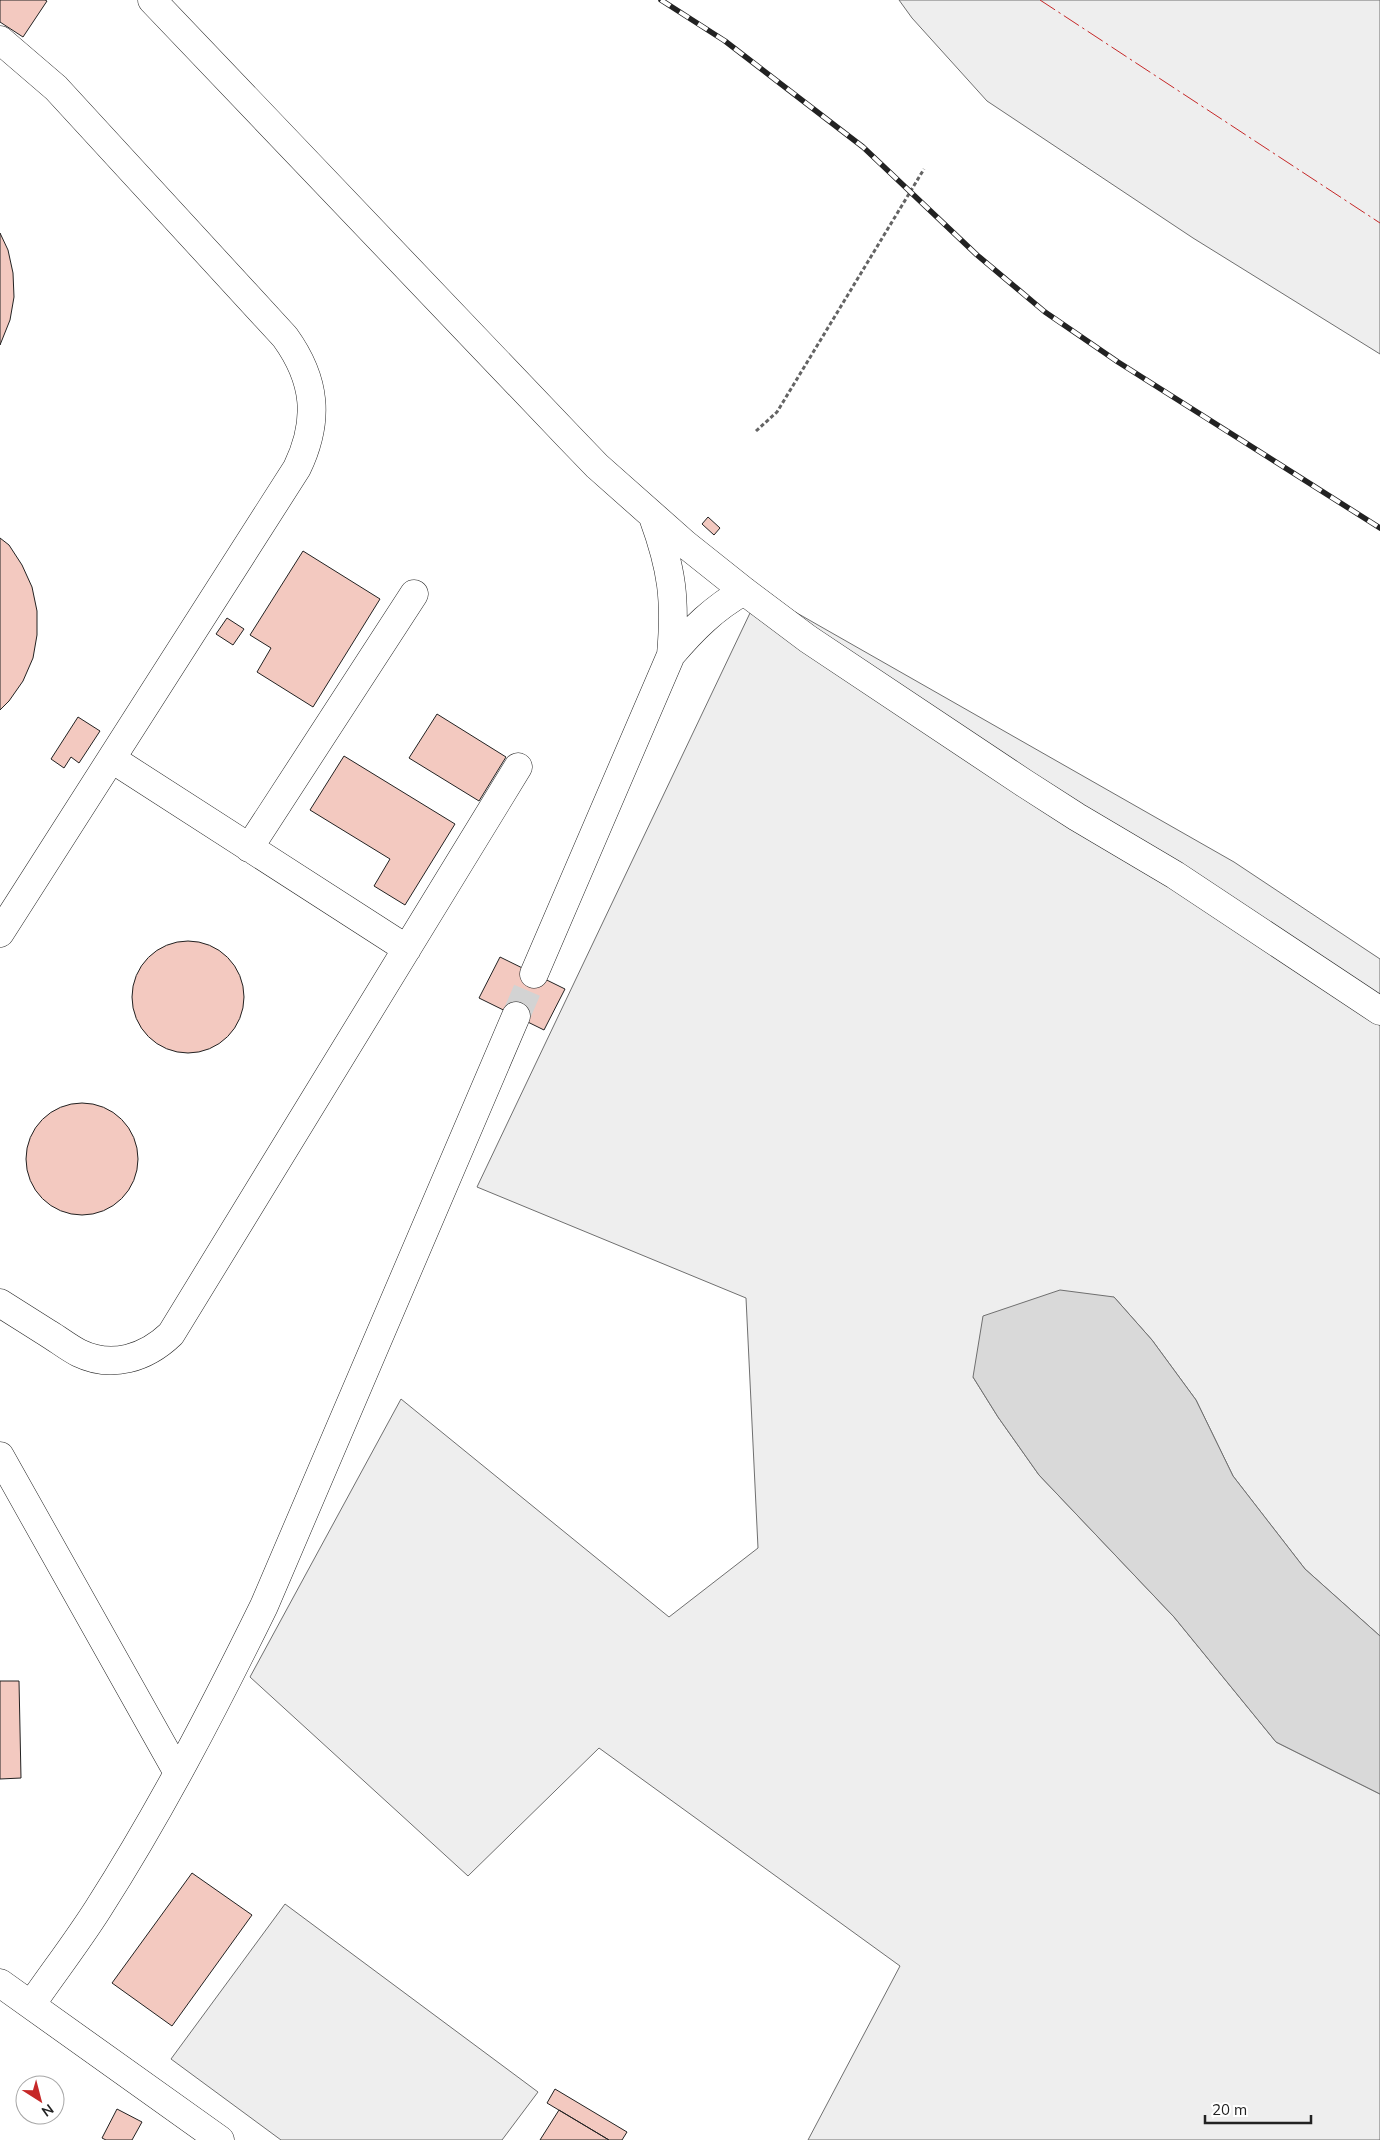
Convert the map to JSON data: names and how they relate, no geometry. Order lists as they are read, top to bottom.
{
  "scale_bar": "20 m",
  "north": "bottom right"
}
